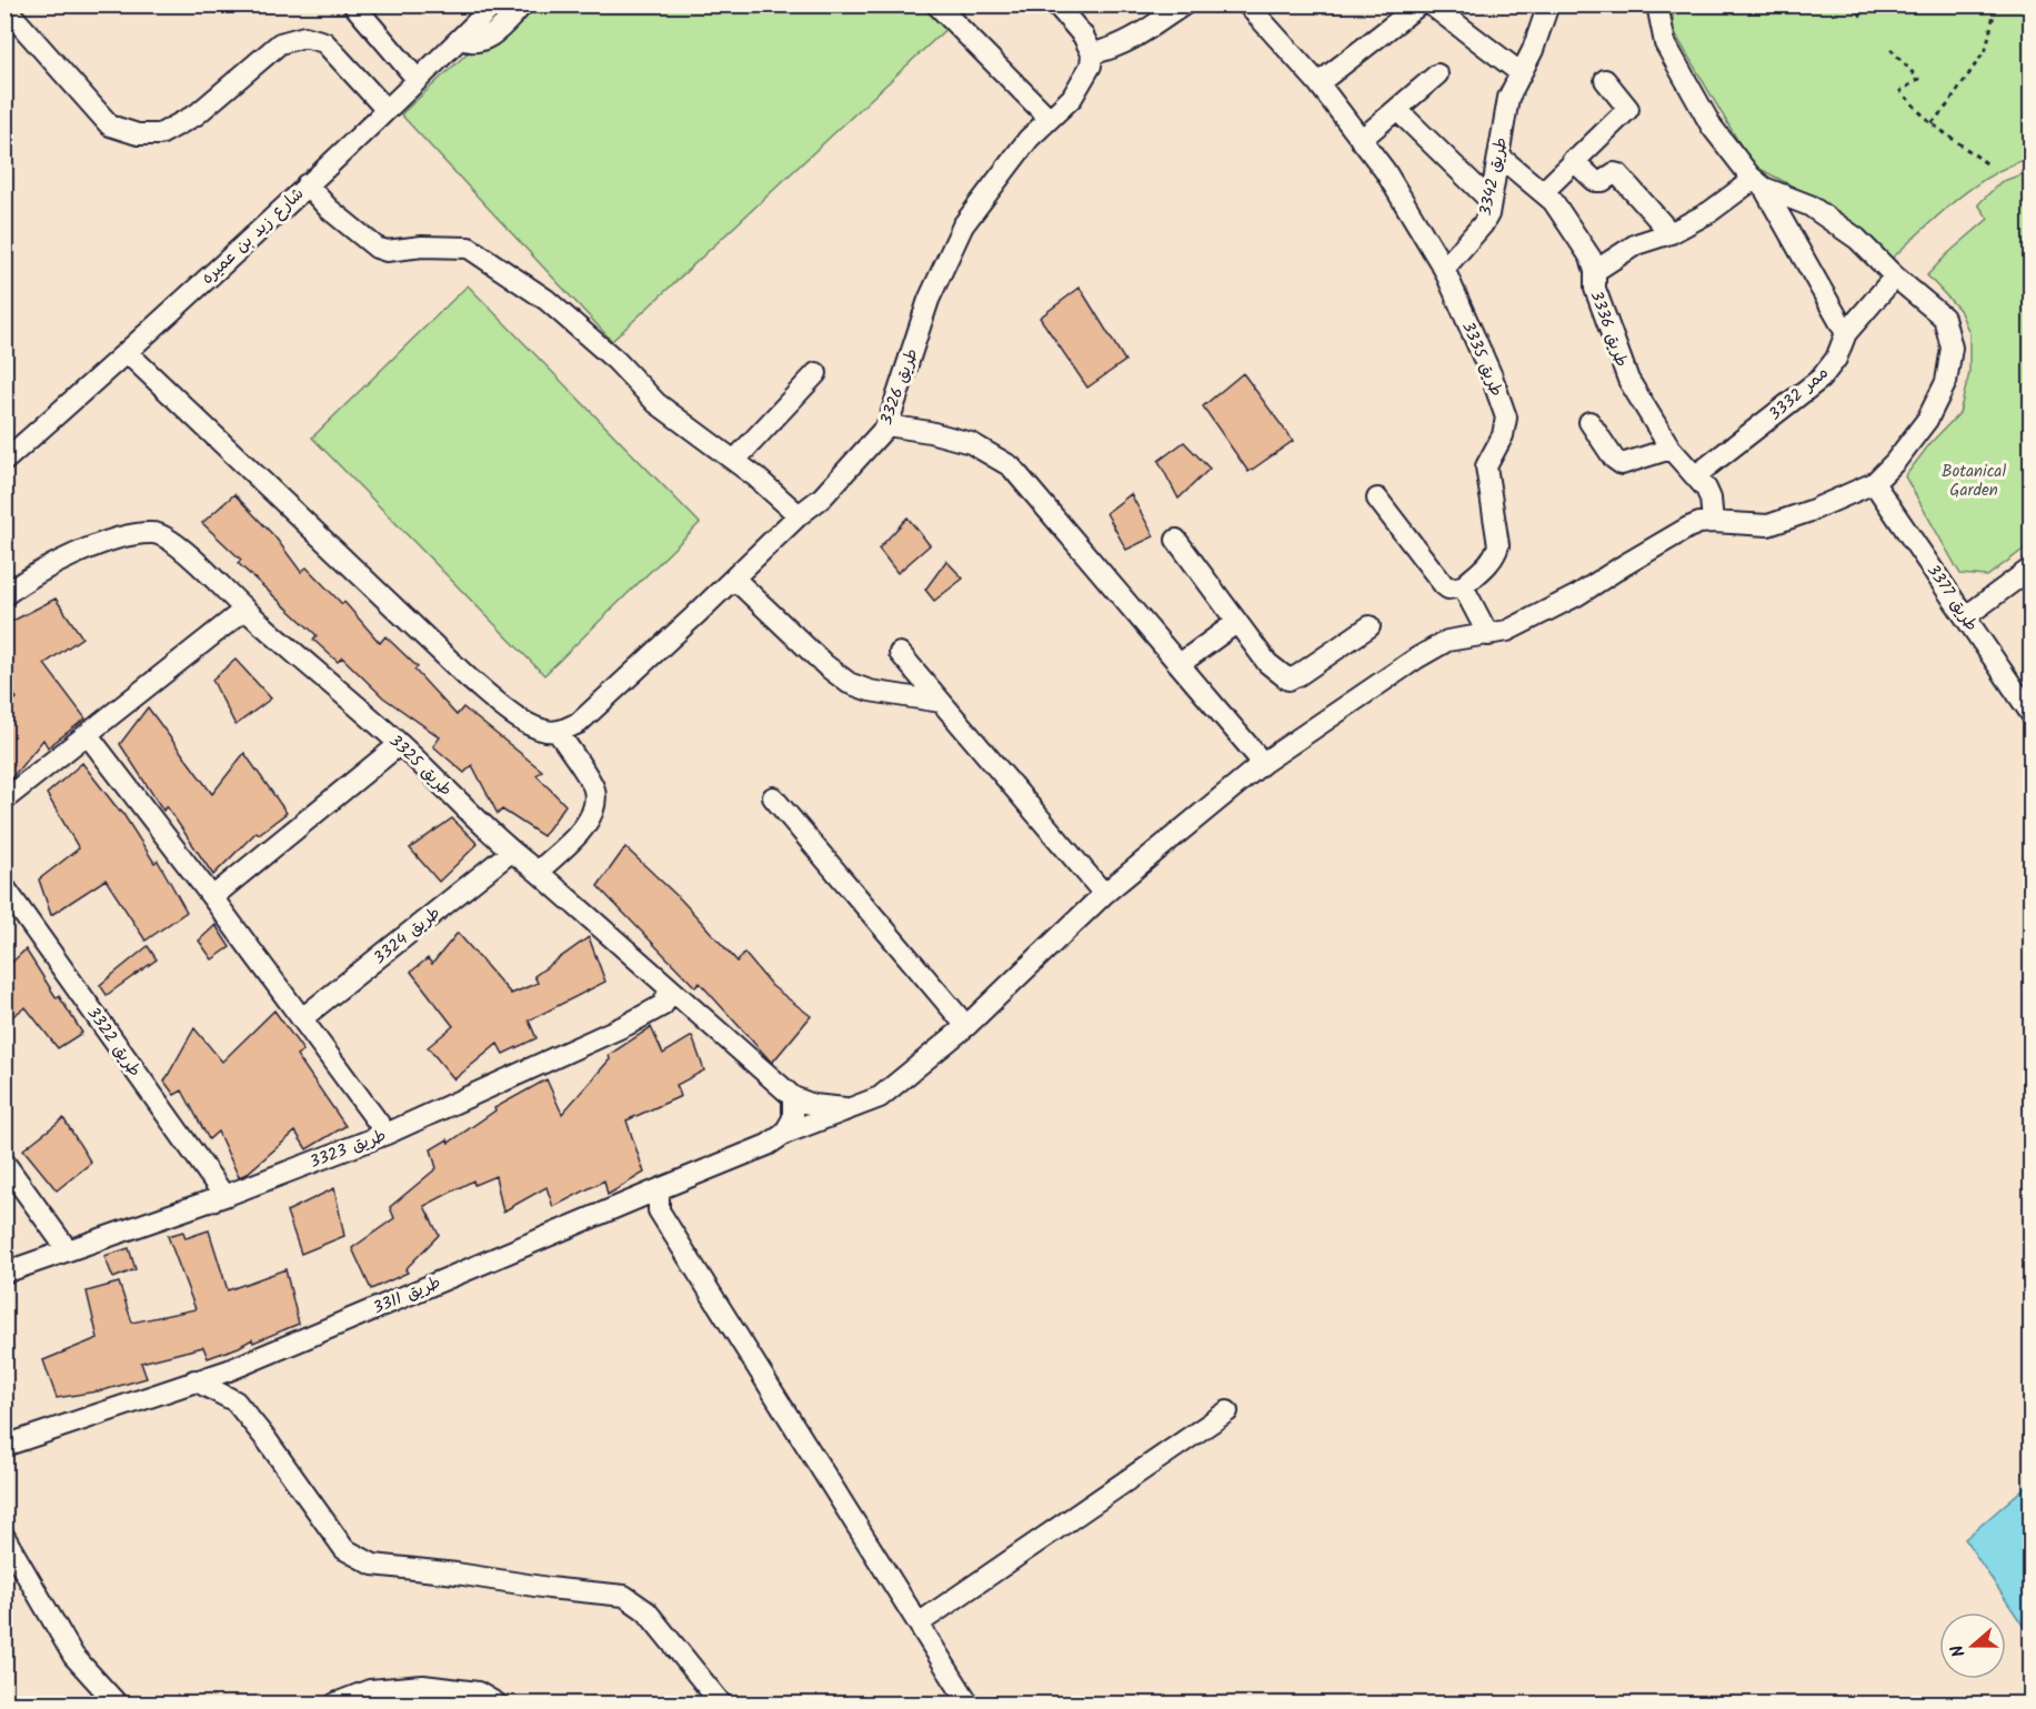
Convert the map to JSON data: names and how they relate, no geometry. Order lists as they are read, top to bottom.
{
  "streets": {
    "street": [
      "طريق 3342",
      "شارع زيد بن عميره",
      "طريق 3336",
      "طريق 3335",
      "طريق 3326",
      "ممر 3332",
      "طريق 3377",
      "طريق 3325",
      "طريق 3324",
      "طريق 3322",
      "طريق 3323",
      "طريق 3311"
    ]
  },
  "crossings": [
    ["طريق 3342", "طريق 3336"],
    ["طريق 3342", "طريق 3335"],
    ["طريق 3336", "ممر 3332"],
    ["طريق 3336", "طريق 3311"],
    ["طريق 3325", "طريق 3324"],
    ["طريق 3325", "طريق 3323"],
    ["طريق 3322", "طريق 3323"]
  ],
  "parks": ["Botanical Garden"],
  "north": "left"
}
